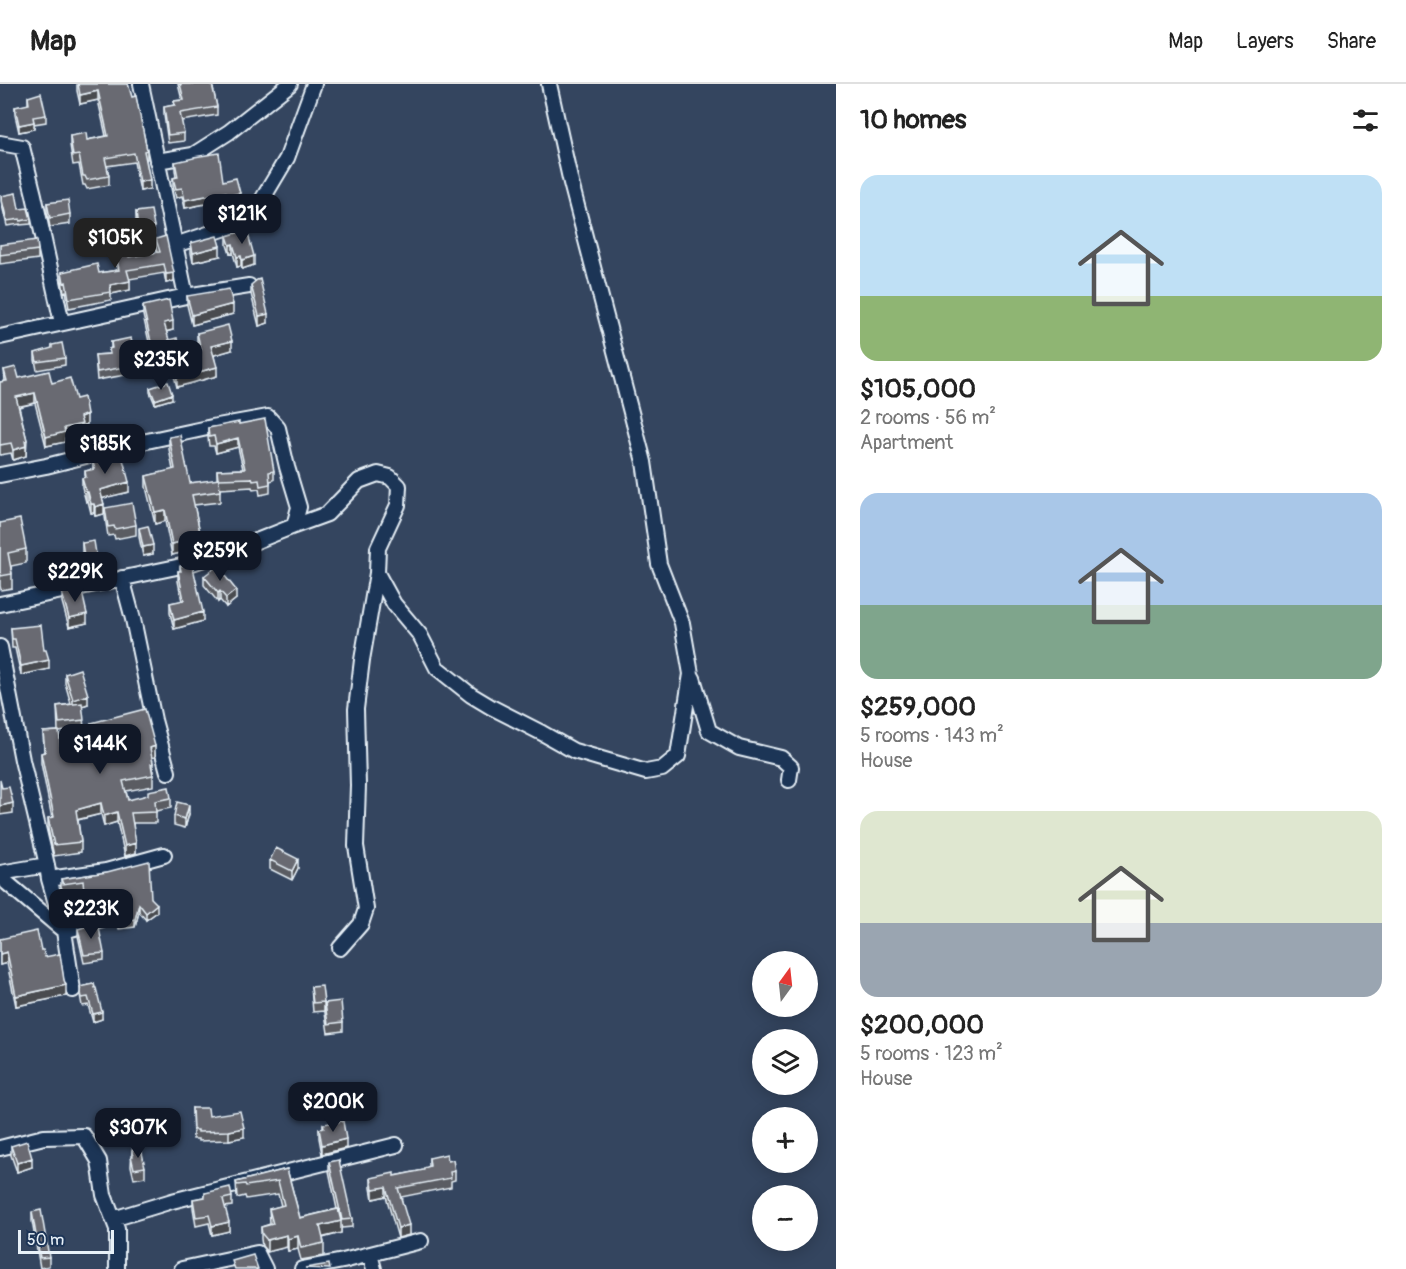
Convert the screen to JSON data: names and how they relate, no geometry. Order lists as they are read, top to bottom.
{
  "scale_bar": "50 m",
  "north": "top",
  "page": {
    "header": "Map",
    "nav": ["Map", "Layers", "Share"],
    "heading": "10 homes",
    "list": [
      {
        "name": "$105,000",
        "note": "2 rooms · 56 m² · Apartment"
      },
      {
        "name": "$259,000",
        "note": "5 rooms · 143 m² · House"
      },
      {
        "name": "$200,000",
        "note": "5 rooms · 123 m² · House"
      }
    ],
    "price": [
      "$121K",
      "$105K",
      "$235K",
      "$185K",
      "$259K",
      "$229K",
      "$144K",
      "$223K",
      "$200K",
      "$307K"
    ],
    "map_buttons": ["+", "−"],
    "scale": "50 m"
  }
}
